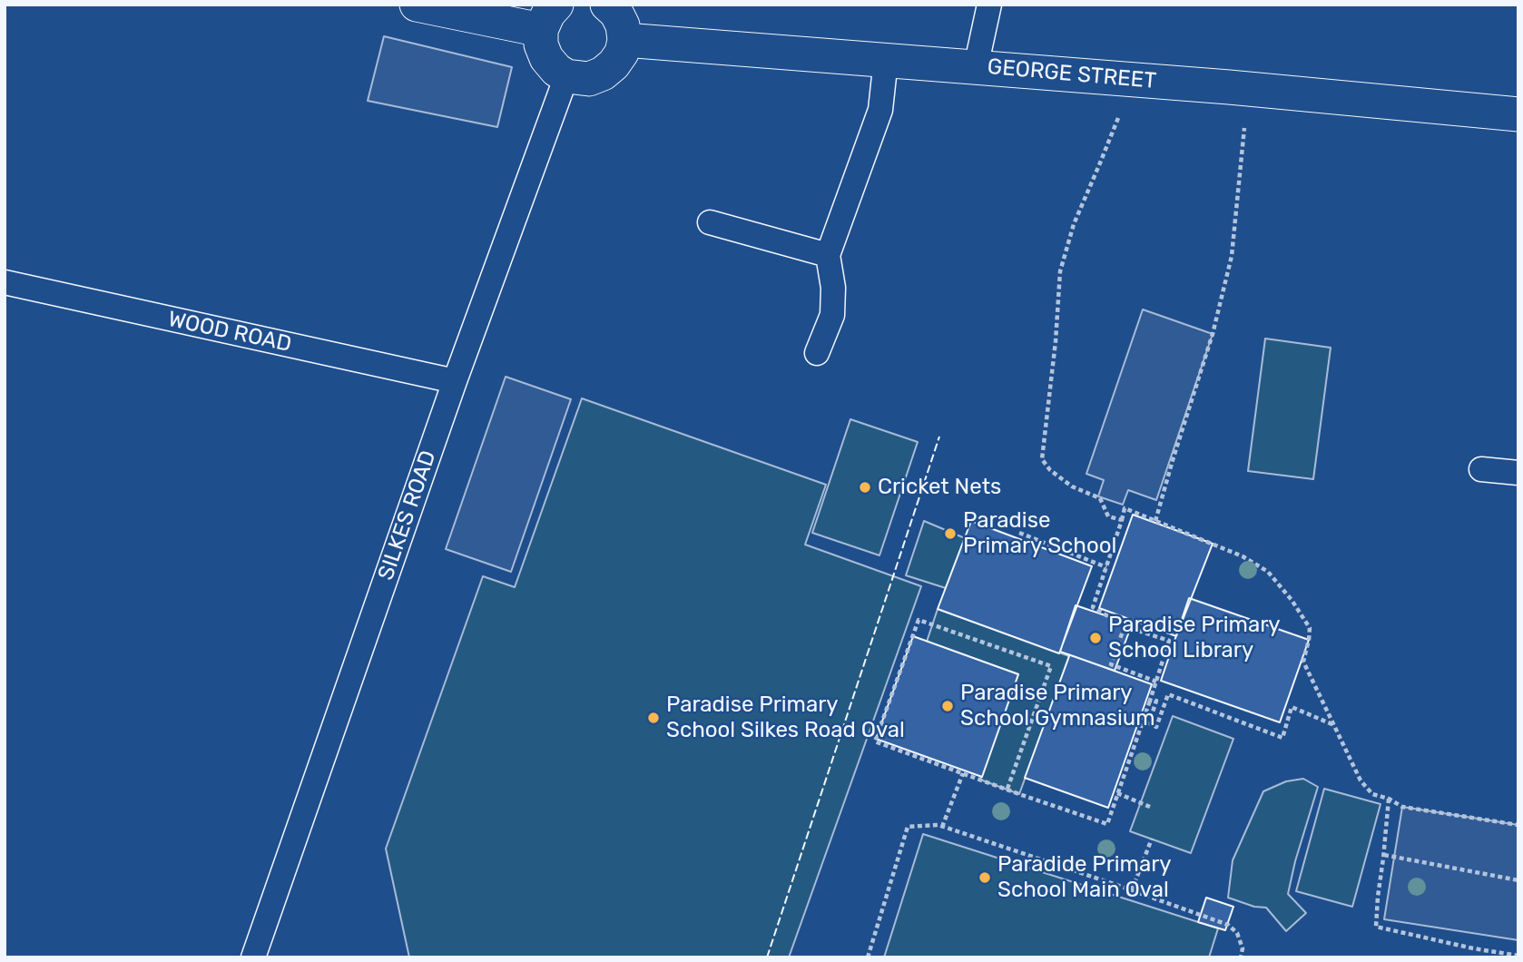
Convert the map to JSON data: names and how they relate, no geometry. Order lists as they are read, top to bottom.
{
  "streets": {
    "street": ["GEORGE STREET", "WOOD ROAD", "SILKES ROAD"]
  },
  "crossings": [
    ["WOOD ROAD", "SILKES ROAD"]
  ],
  "places": [
    "Cricket Nets",
    "Paradise Primary School",
    "Paradise Primary School Library",
    "Paradise Primary School Gymnasium",
    "Paradise Primary School Silkes Road Oval",
    "Paradide Primary School Main Oval"
  ]
}
